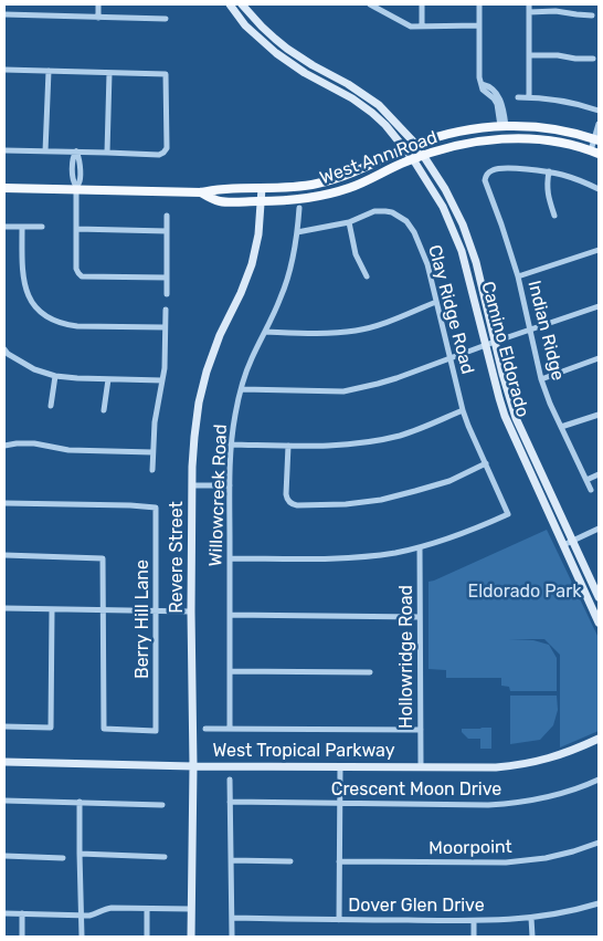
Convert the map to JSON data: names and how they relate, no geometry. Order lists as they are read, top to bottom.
{
  "streets": {
    "main road": [
      "West Ann Road",
      "Camino Eldorado",
      "Revere Street",
      "West Tropical Parkway"
    ],
    "street": [
      "Clay Ridge Road",
      "Indian Ridge",
      "Willowcreek Road",
      "Berry Hill Lane",
      "Hollowridge Road",
      "Crescent Moon Drive",
      "Moorpoint",
      "Dover Glen Drive"
    ]
  },
  "crossings": [
    ["West Ann Road", "Camino Eldorado"],
    ["West Ann Road", "Revere Street"],
    ["Clay Ridge Road", "Willowcreek Road"],
    ["Clay Ridge Road", "Hollowridge Road"],
    ["Revere Street", "West Tropical Parkway"],
    ["Hollowridge Road", "West Tropical Parkway"]
  ],
  "parks": ["Eldorado Park"]
}
